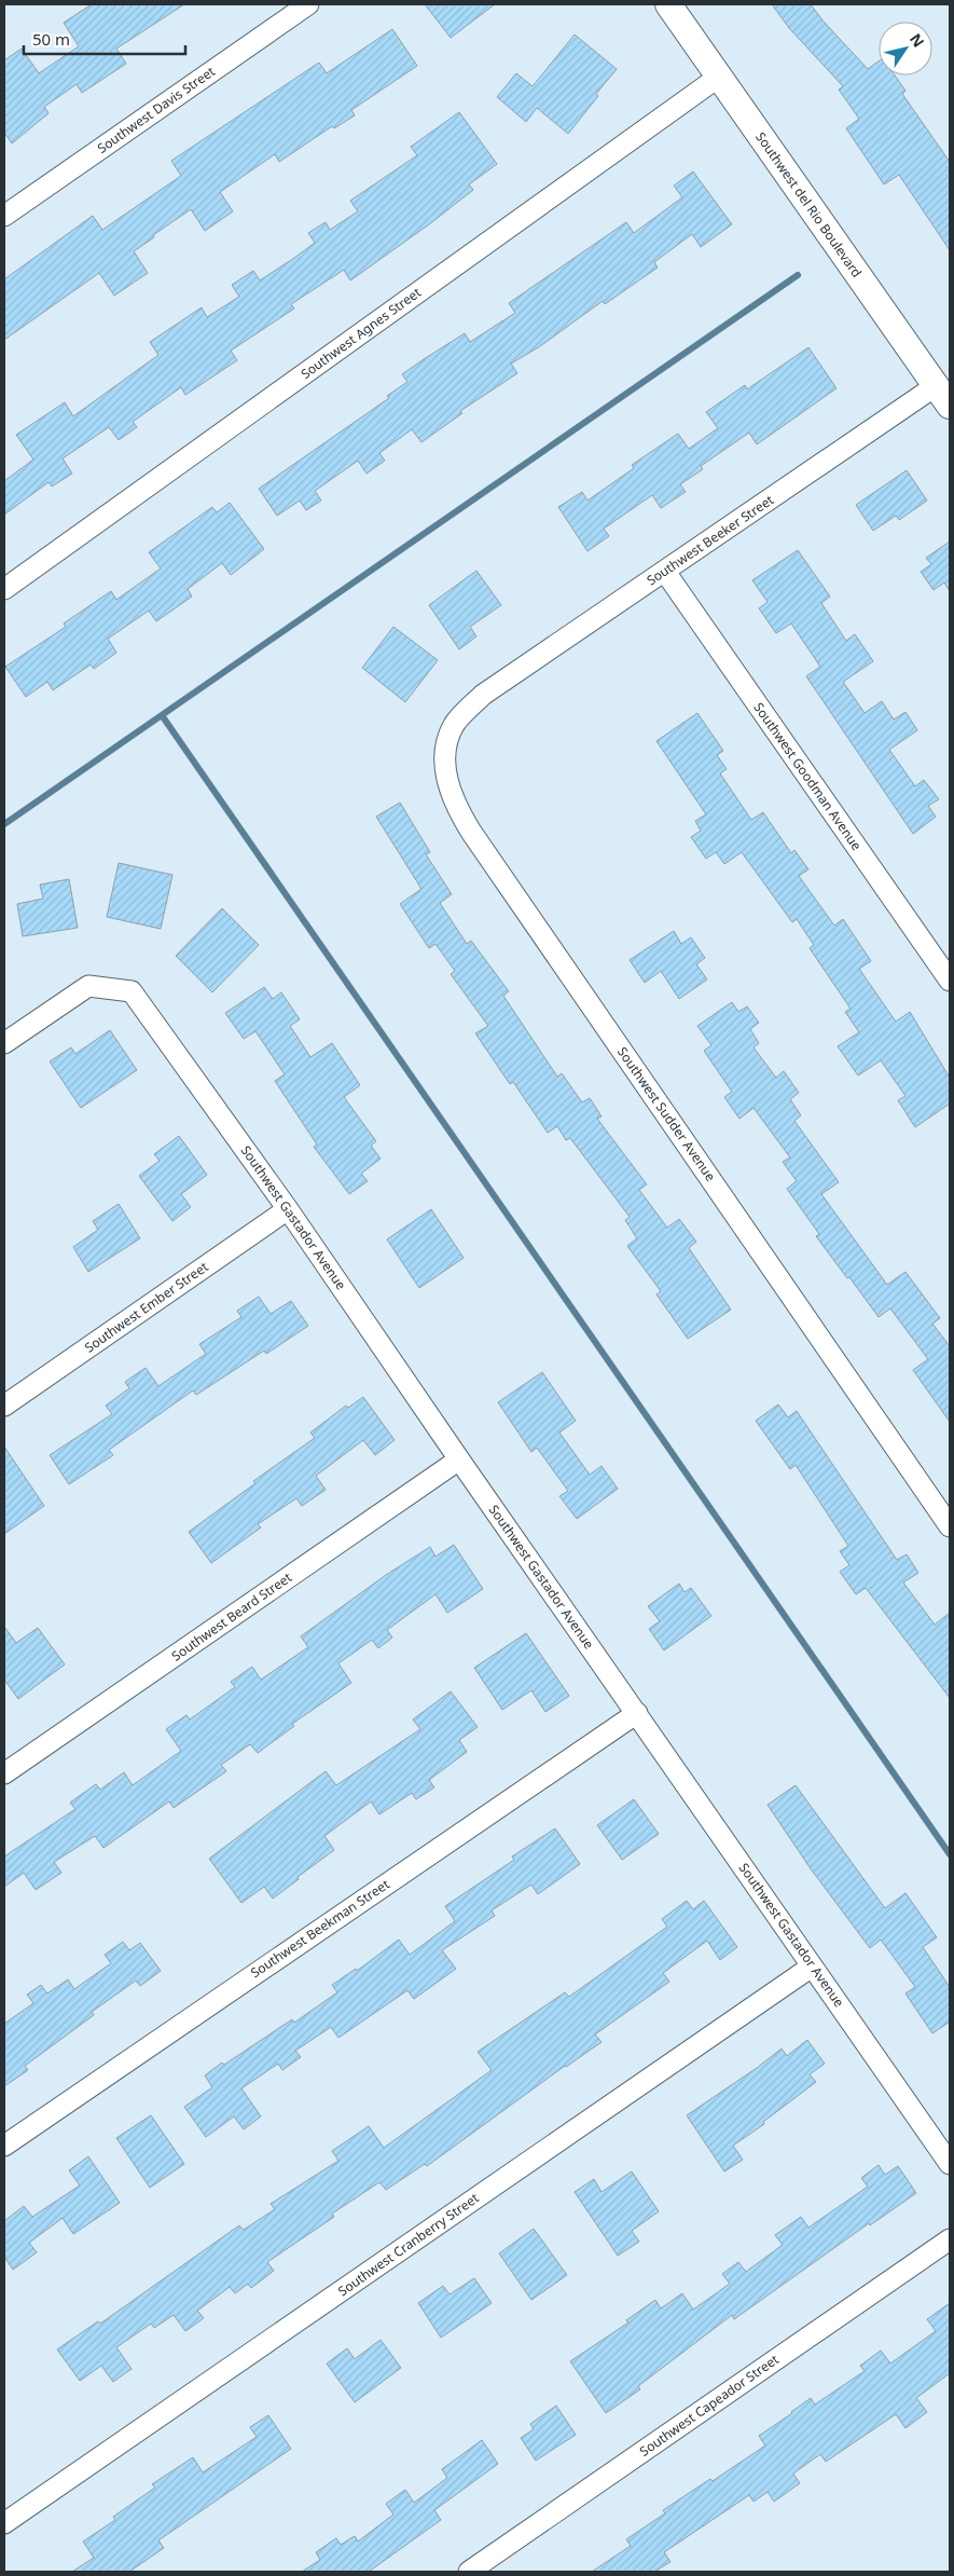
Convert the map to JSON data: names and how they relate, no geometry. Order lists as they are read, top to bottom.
{
  "streets": {
    "street": [
      "Southwest Davis Street",
      "Southwest del Rio Boulevard",
      "Southwest Agnes Street",
      "Southwest Beeker Street",
      "Southwest Goodman Avenue",
      "Southwest Sudder Avenue",
      "Southwest Gastador Avenue",
      "Southwest Ember Street",
      "Southwest Beard Street",
      "Southwest Beekman Street",
      "Southwest Cranberry Street",
      "Southwest Capeador Street"
    ]
  },
  "crossings": [
    ["Southwest del Rio Boulevard", "Southwest Agnes Street"],
    ["Southwest del Rio Boulevard", "Southwest Beeker Street"],
    ["Southwest Beeker Street", "Southwest Goodman Avenue"],
    ["Southwest Beeker Street", "Southwest Sudder Avenue"],
    ["Southwest Gastador Avenue", "Southwest Ember Street"],
    ["Southwest Gastador Avenue", "Southwest Beard Street"],
    ["Southwest Gastador Avenue", "Southwest Beekman Street"],
    ["Southwest Gastador Avenue", "Southwest Cranberry Street"]
  ],
  "scale_bar": "50 m",
  "north": "top right"
}
